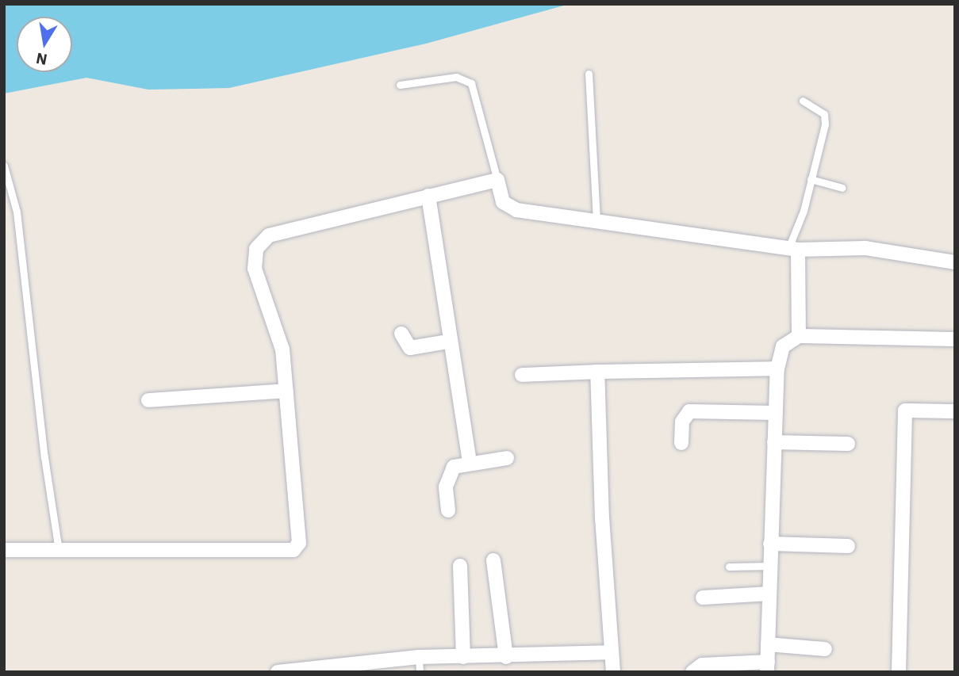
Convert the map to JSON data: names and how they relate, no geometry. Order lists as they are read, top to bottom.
{
  "north": "bottom"
}
